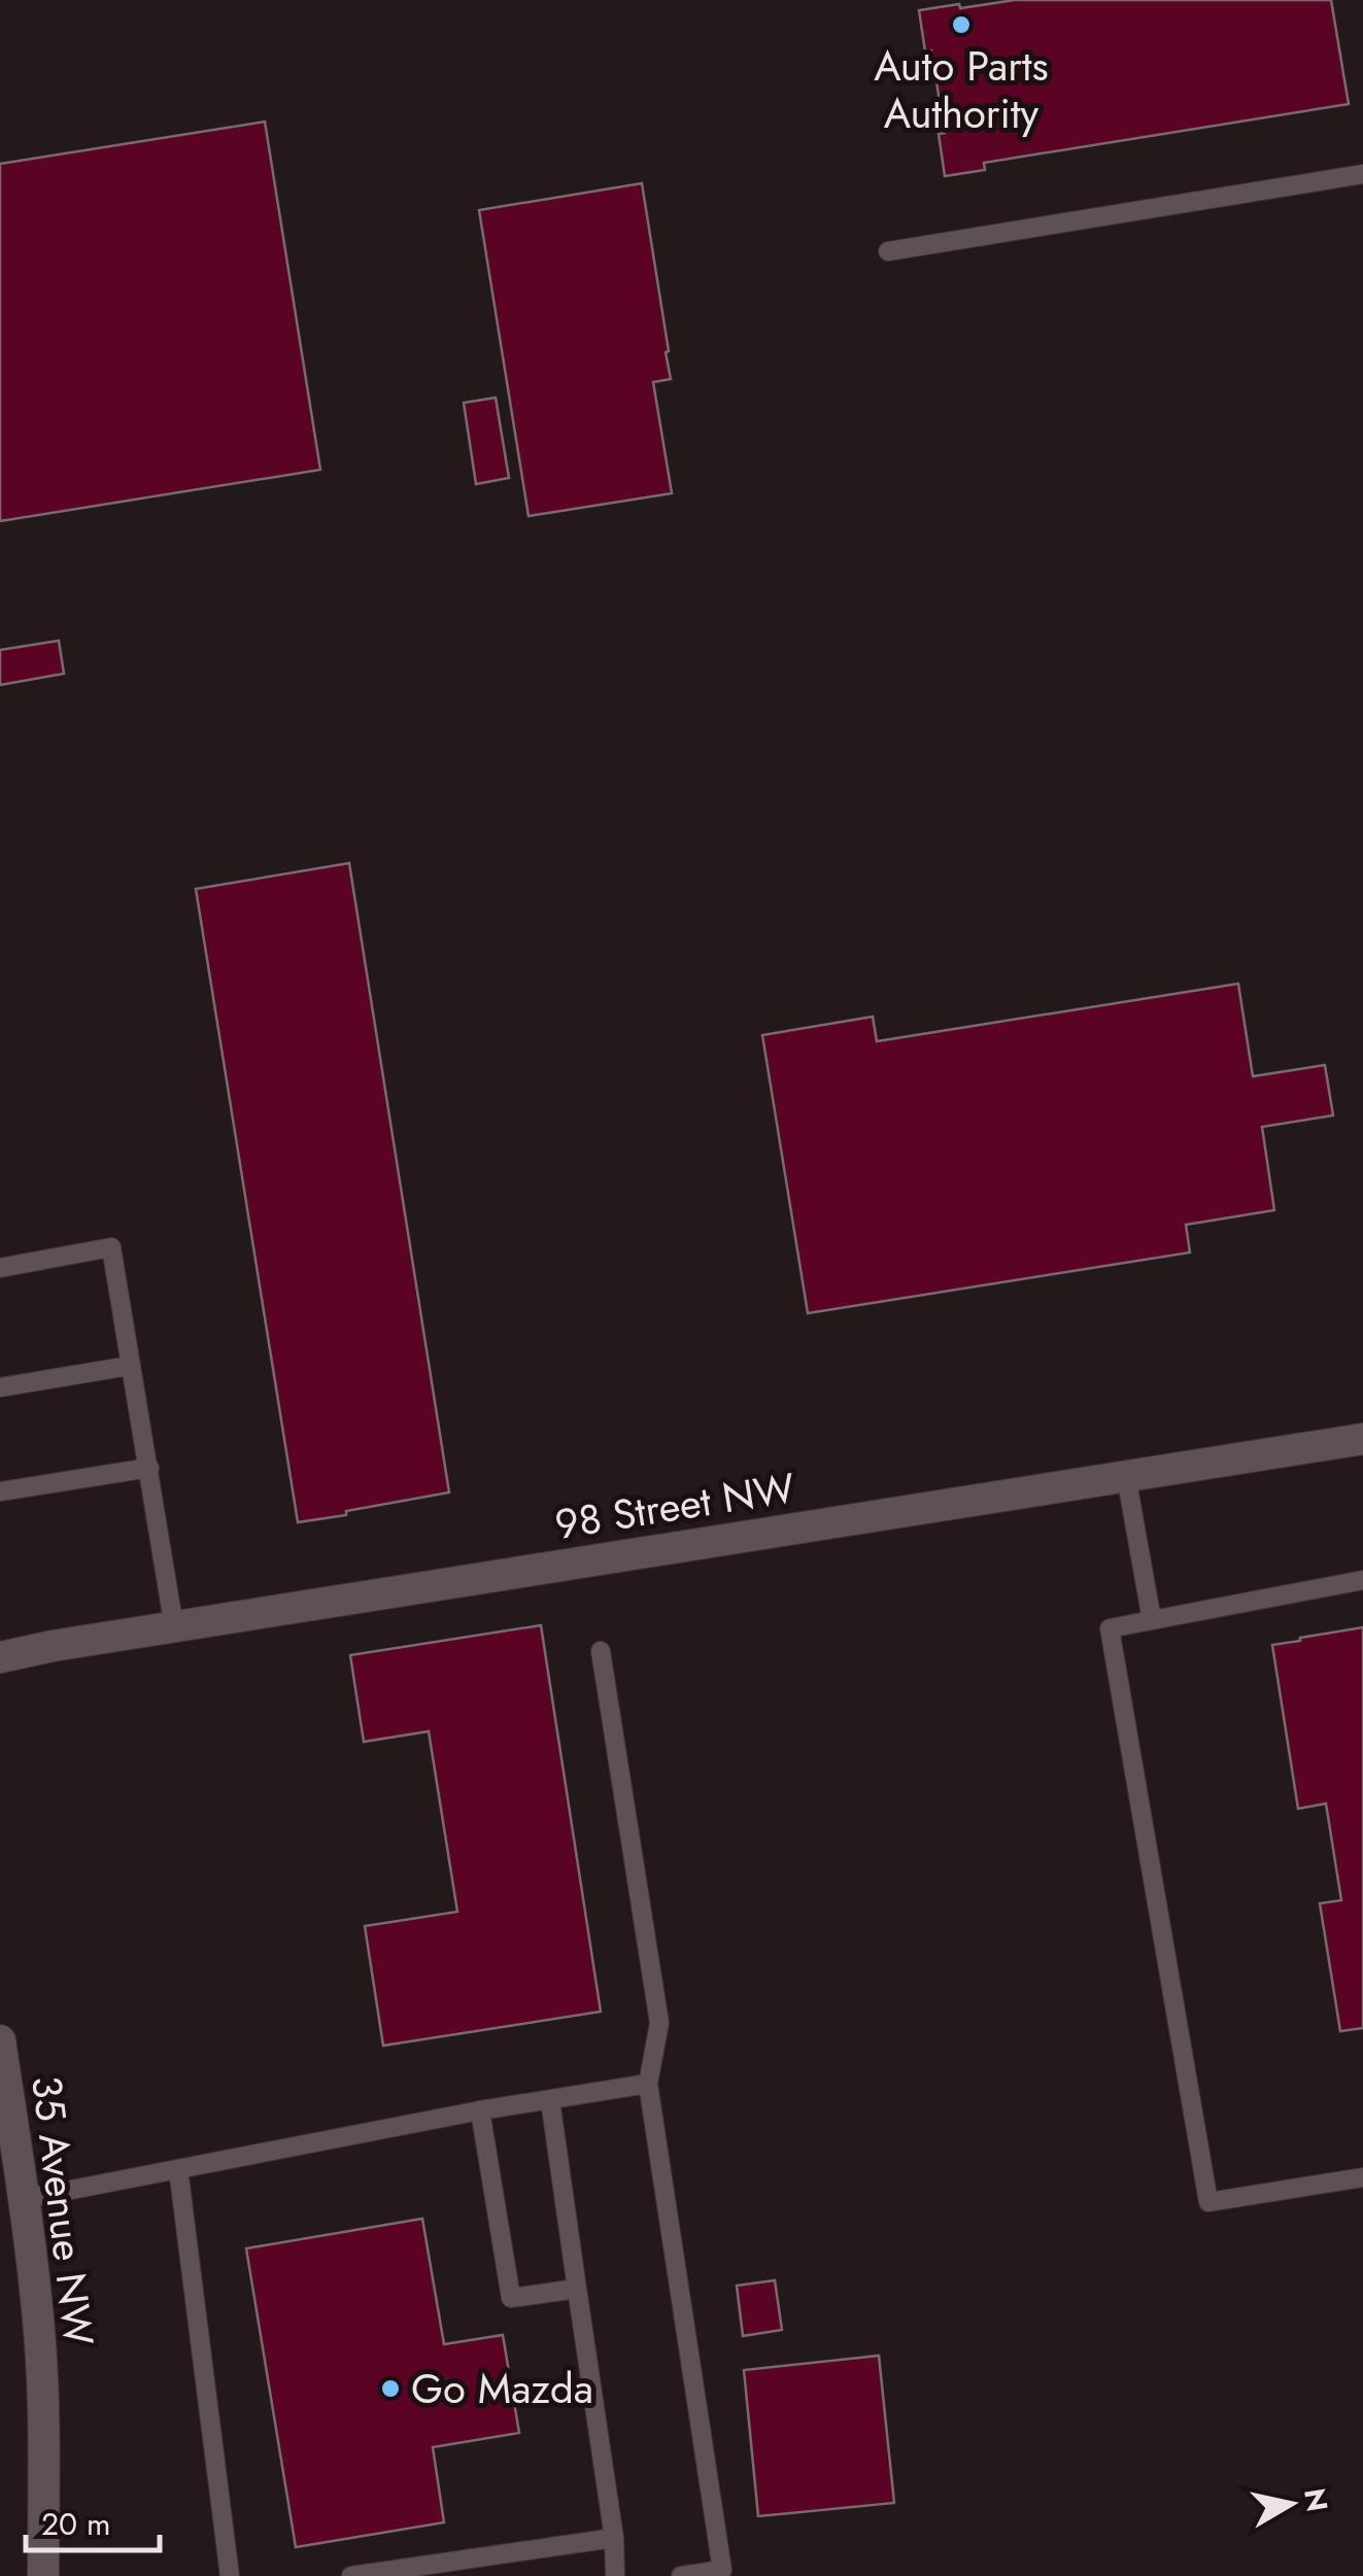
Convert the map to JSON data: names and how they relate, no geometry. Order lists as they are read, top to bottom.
{
  "streets": {
    "street": ["98 Street NW", "35 Avenue NW"]
  },
  "places": ["Auto Parts Authority", "Go Mazda"],
  "scale_bar": "20 m",
  "north": "right"
}
